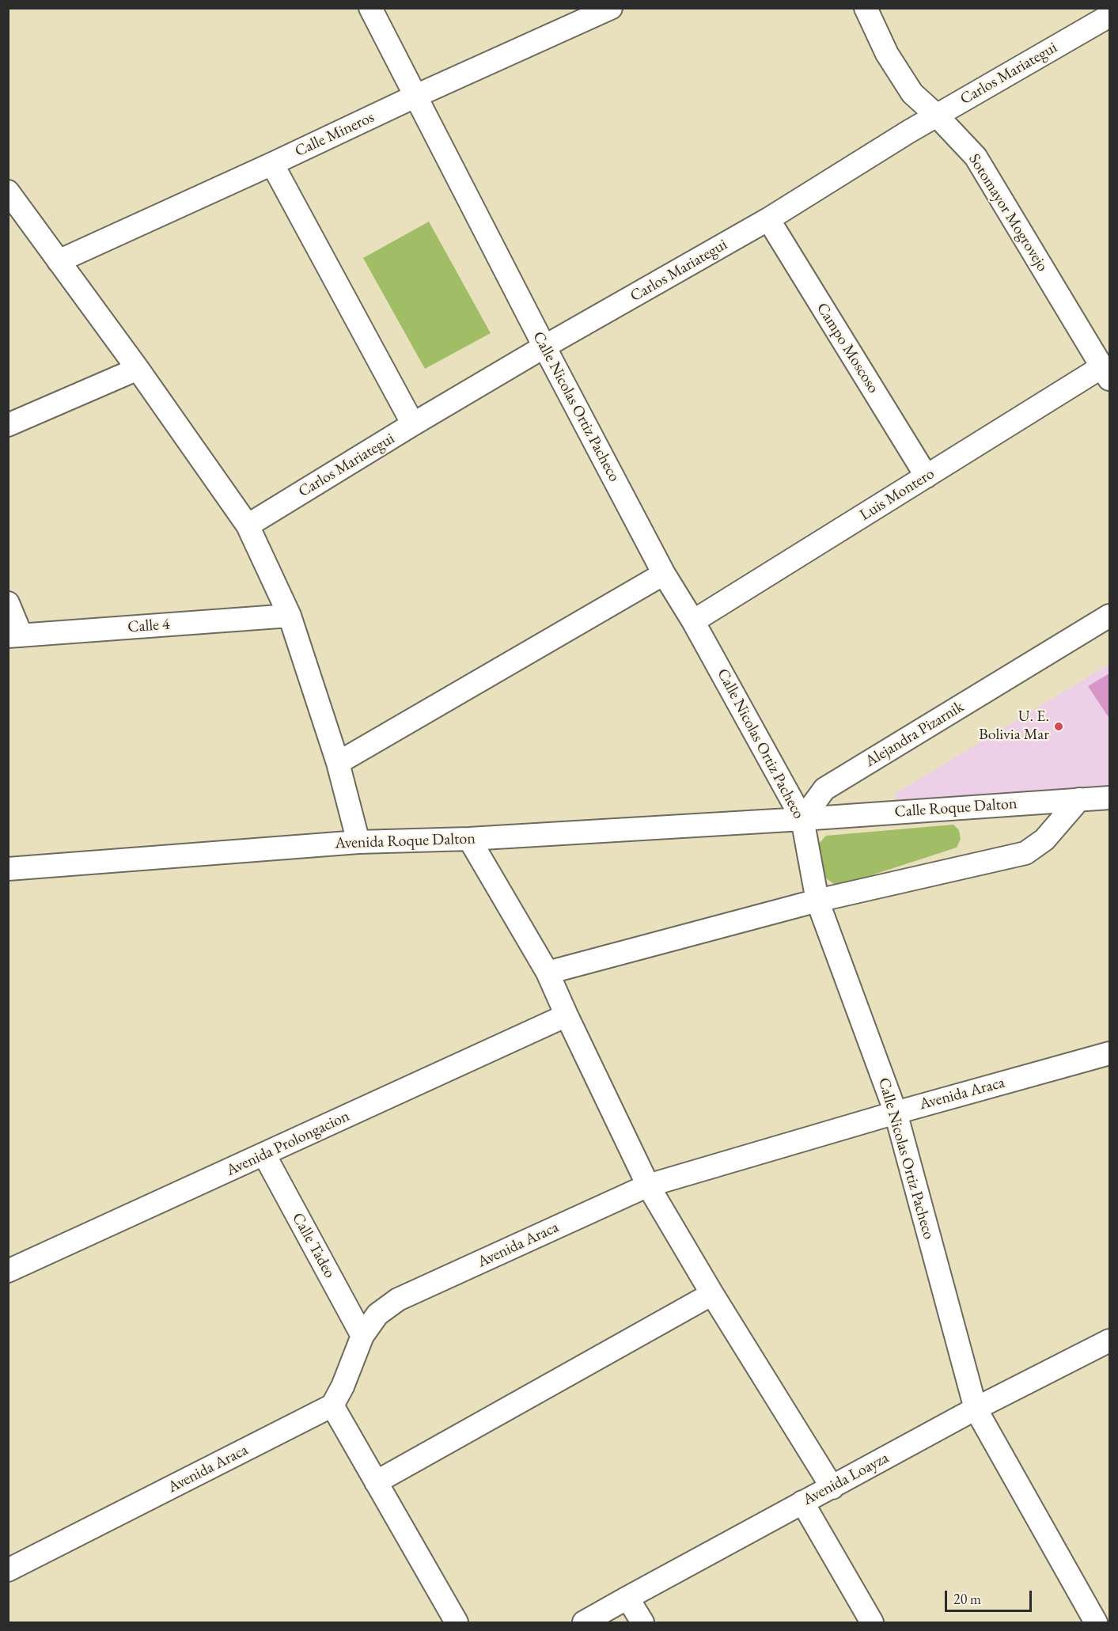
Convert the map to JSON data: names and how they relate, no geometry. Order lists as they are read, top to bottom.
{
  "streets": {
    "street": [
      "Carlos Mariategui",
      "Calle Mineros",
      "Sotomayor Mogrovejo",
      "Campo Moscoso",
      "Calle Nicolas Ortiz Pacheco",
      "Luis Montero",
      "Calle 4",
      "Alejandra Pizarnik",
      "Calle Roque Dalton",
      "Avenida Roque Dalton",
      "Avenida Araca",
      "Avenida Prolongacion",
      "Calle Tadeo",
      "Avenida Loayza"
    ]
  },
  "crossings": [
    ["Carlos Mariategui", "Sotomayor Mogrovejo"],
    ["Carlos Mariategui", "Campo Moscoso"],
    ["Carlos Mariategui", "Calle Nicolas Ortiz Pacheco"],
    ["Calle Mineros", "Calle Nicolas Ortiz Pacheco"],
    ["Sotomayor Mogrovejo", "Luis Montero"],
    ["Campo Moscoso", "Luis Montero"],
    ["Calle Nicolas Ortiz Pacheco", "Luis Montero"],
    ["Calle Nicolas Ortiz Pacheco", "Alejandra Pizarnik"],
    ["Calle Nicolas Ortiz Pacheco", "Calle Roque Dalton"],
    ["Calle Nicolas Ortiz Pacheco", "Avenida Roque Dalton"],
    ["Calle Nicolas Ortiz Pacheco", "Avenida Araca"],
    ["Calle Nicolas Ortiz Pacheco", "Avenida Loayza"],
    ["Alejandra Pizarnik", "Calle Roque Dalton"],
    ["Alejandra Pizarnik", "Avenida Roque Dalton"],
    ["Calle Roque Dalton", "Avenida Roque Dalton"],
    ["Avenida Araca", "Calle Tadeo"],
    ["Avenida Prolongacion", "Calle Tadeo"]
  ],
  "places": ["U. E. Bolivia Mar"],
  "scale_bar": "20 m"
}
